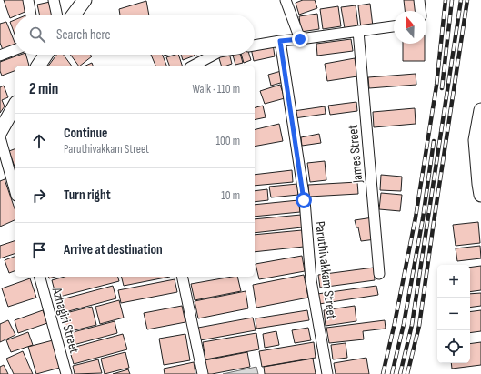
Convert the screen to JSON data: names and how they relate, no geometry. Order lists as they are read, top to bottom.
{
  "streets": {
    "street": ["James Street", "Paruthivakkam Street", "Azhagiri Street"]
  },
  "north": "top",
  "page": {
    "search": "Search here",
    "heading": ["2 min", "Walk · 110 m"],
    "list": [
      ["Continue", "Paruthivakkam Street", "100 m"],
      ["Turn right", "10 m"],
      "Arrive at destination"
    ],
    "map_buttons": ["+", "−"]
  }
}
